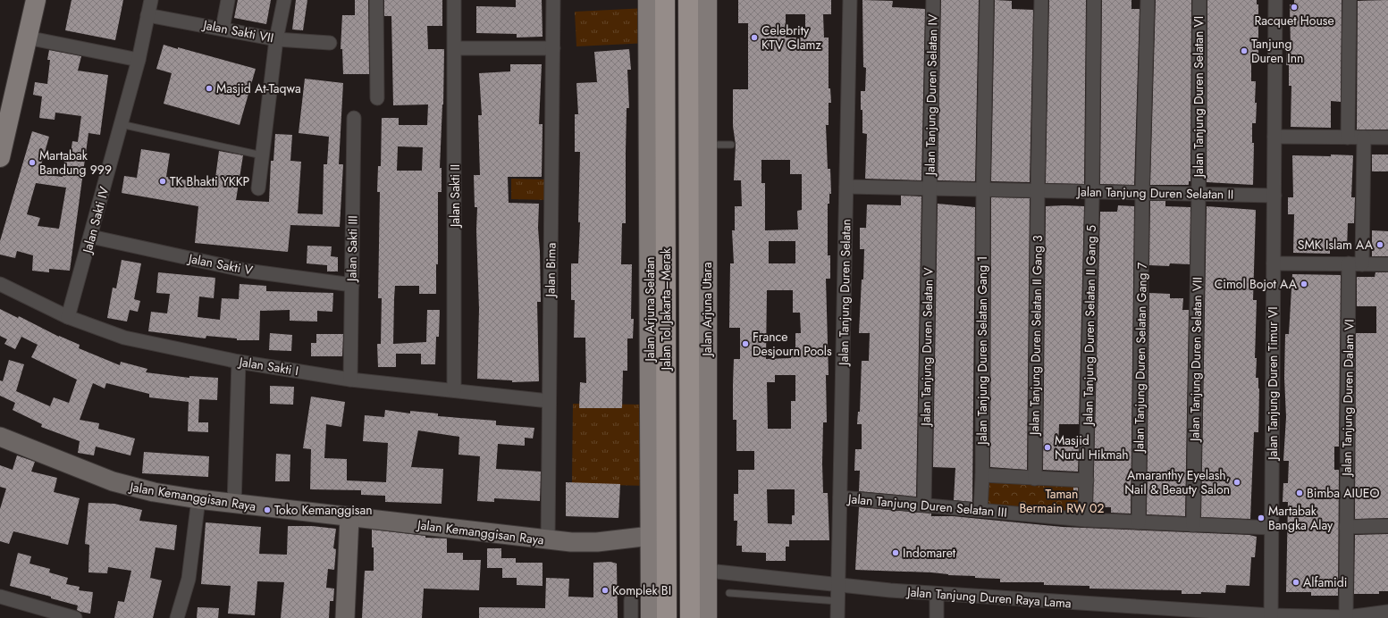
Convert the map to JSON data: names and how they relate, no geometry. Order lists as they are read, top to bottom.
{
  "streets": {
    "highway": ["Jalan Tol Jakarta–Merak"],
    "main road": ["Jalan Arjuna Selatan", "Jalan Arjuna Utara"],
    "street": [
      "Jalan Sakti VII",
      "Jalan Tanjung Duren Selatan IV",
      "Jalan Tanjung Duren Selatan VI",
      "Jalan Tanjung Duren Selatan II",
      "Jalan Sakti II",
      "Jalan Sakti IV",
      "Jalan Sakti III",
      "Jalan Sakti V",
      "Jalan Bima",
      "Jalan Tanjung Duren Selatan",
      "Jalan Tanjung Duren Selatan II Gang 5",
      "Jalan Tanjung Duren Selatan II Gang 3",
      "Jalan Tanjung Duren Selatan V",
      "Jalan Tanjung Duren Selatan Gang 1",
      "Jalan Tanjung Duren Selatan Gang 7",
      "Jalan Tanjung Duren Selatan VII",
      "Jalan Sakti I",
      "Jalan Tanjung Duren Timur VI",
      "Jalan Tanjung Duren Dalam VI",
      "Jalan Kemanggisan Raya",
      "Jalan Tanjung Duren Selatan III",
      "Jalan Tanjung Duren Raya Lama"
    ]
  },
  "crossings": [
    ["Jalan Sakti VII", "Jalan Sakti IV"],
    ["Jalan Tanjung Duren Selatan IV", "Jalan Tanjung Duren Selatan II"],
    ["Jalan Tanjung Duren Selatan IV", "Jalan Tanjung Duren Selatan V"],
    ["Jalan Tanjung Duren Selatan VI", "Jalan Tanjung Duren Selatan II"],
    ["Jalan Tanjung Duren Selatan VI", "Jalan Tanjung Duren Selatan VII"],
    ["Jalan Tanjung Duren Selatan II", "Jalan Tanjung Duren Selatan"],
    ["Jalan Tanjung Duren Selatan II", "Jalan Tanjung Duren Selatan II Gang 5"],
    ["Jalan Tanjung Duren Selatan II", "Jalan Tanjung Duren Selatan II Gang 3"],
    ["Jalan Tanjung Duren Selatan II", "Jalan Tanjung Duren Selatan V"],
    ["Jalan Tanjung Duren Selatan II", "Jalan Tanjung Duren Selatan Gang 1"],
    ["Jalan Tanjung Duren Selatan II", "Jalan Tanjung Duren Selatan Gang 7"],
    ["Jalan Tanjung Duren Selatan II", "Jalan Tanjung Duren Selatan VII"],
    ["Jalan Tanjung Duren Selatan II", "Jalan Tanjung Duren Timur VI"],
    ["Jalan Sakti II", "Jalan Sakti I"],
    ["Jalan Sakti IV", "Jalan Sakti V"],
    ["Jalan Sakti IV", "Jalan Sakti I"],
    ["Jalan Sakti III", "Jalan Sakti V"],
    ["Jalan Sakti III", "Jalan Sakti I"],
    ["Jalan Bima", "Jalan Sakti I"],
    ["Jalan Bima", "Jalan Kemanggisan Raya"],
    ["Jalan Tanjung Duren Selatan", "Jalan Tanjung Duren Selatan III"],
    ["Jalan Tanjung Duren Selatan", "Jalan Tanjung Duren Raya Lama"],
    ["Jalan Arjuna Selatan", "Jalan Kemanggisan Raya"],
    ["Jalan Arjuna Utara", "Jalan Tanjung Duren Raya Lama"],
    ["Jalan Tanjung Duren Selatan V", "Jalan Tanjung Duren Selatan III"],
    ["Jalan Tanjung Duren Selatan Gang 1", "Jalan Tanjung Duren Selatan III"],
    ["Jalan Tanjung Duren Selatan Gang 7", "Jalan Tanjung Duren Selatan III"],
    ["Jalan Tanjung Duren Selatan VII", "Jalan Tanjung Duren Selatan III"],
    ["Jalan Tanjung Duren Timur VI", "Jalan Tanjung Duren Selatan III"],
    ["Jalan Tanjung Duren Timur VI", "Jalan Tanjung Duren Raya Lama"],
    ["Jalan Tanjung Duren Dalam VI", "Jalan Tanjung Duren Raya Lama"]
  ],
  "parks": ["Taman Bermain RW 02"],
  "places": [
    "Racquet House",
    "Celebrity KTV Glamz",
    "Tanjung Duren Inn",
    "Masjid At-Taqwa",
    "Martabak Bandung 999",
    "TK Bhakti YKKP",
    "SMK Islam AA",
    "Cimol Bojot AA",
    "France Desjourn Pools",
    "Masjid Nurul Hikmah",
    "Amaranthy Eyelash, Nail & Beauty Salon",
    "Bimba AIUEO",
    "Toko Kemanggisan",
    "Martabak Bangka Alay",
    "Indomaret",
    "Alfamidi",
    "Komplek BI"
  ]
}
